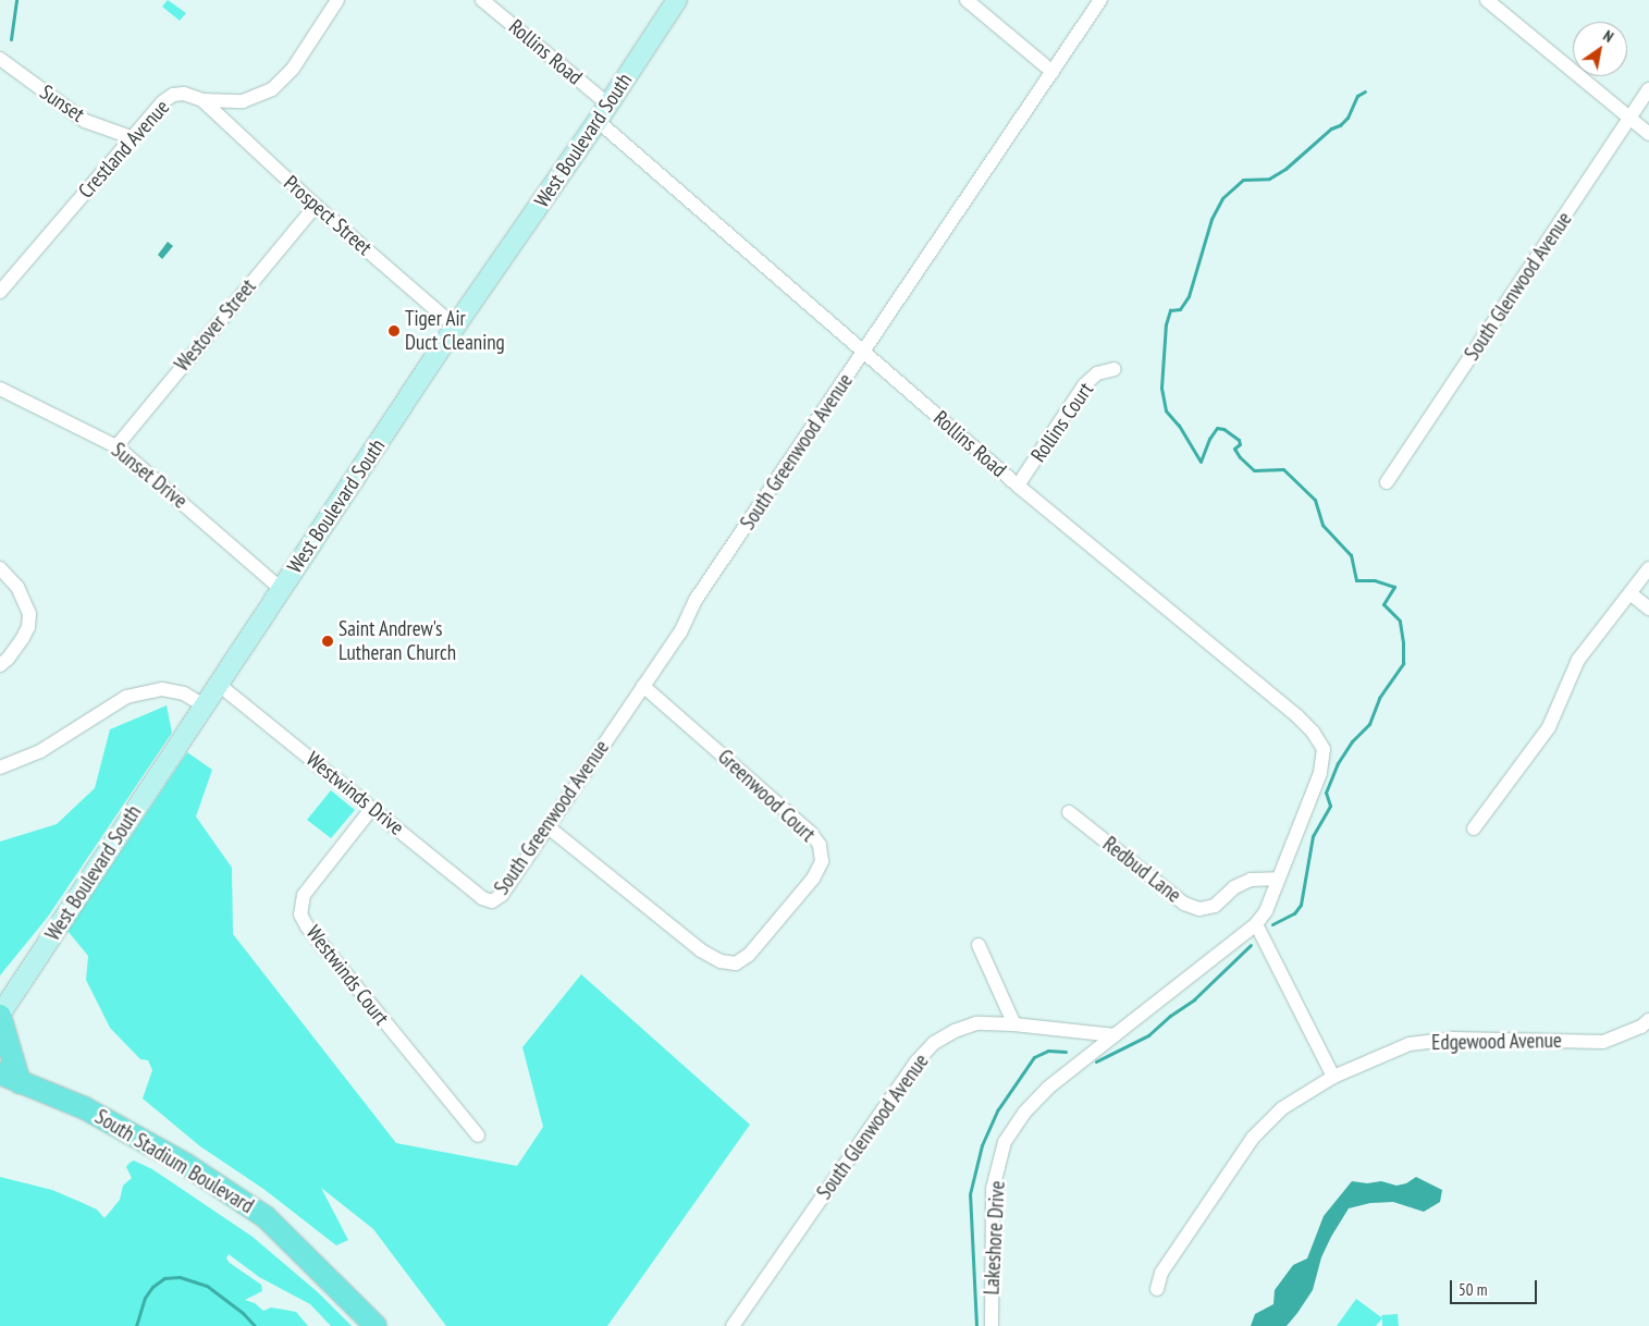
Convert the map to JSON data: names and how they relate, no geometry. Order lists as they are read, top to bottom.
{
  "streets": {
    "main road": ["West Boulevard South", "South Stadium Boulevard"],
    "street": [
      "Rollins Road",
      "Sunset",
      "Crestland Avenue",
      "Prospect Street",
      "South Glenwood Avenue",
      "Westover Street",
      "Rollins Court",
      "South Greenwood Avenue",
      "Sunset Drive",
      "Westwinds Drive",
      "Greenwood Court",
      "Redbud Lane",
      "Westwinds Court",
      "Edgewood Avenue",
      "Lakeshore Drive"
    ]
  },
  "crossings": [
    ["Rollins Road", "West Boulevard South"],
    ["Rollins Road", "Rollins Court"],
    ["Rollins Road", "South Greenwood Avenue"],
    ["Rollins Road", "Redbud Lane"],
    ["Sunset", "Crestland Avenue"],
    ["West Boulevard South", "Prospect Street"],
    ["West Boulevard South", "Sunset Drive"],
    ["West Boulevard South", "Westwinds Drive"],
    ["Crestland Avenue", "Prospect Street"],
    ["Prospect Street", "Westover Street"],
    ["South Glenwood Avenue", "Lakeshore Drive"],
    ["Westover Street", "Sunset Drive"],
    ["South Greenwood Avenue", "Westwinds Drive"],
    ["South Greenwood Avenue", "Greenwood Court"],
    ["Westwinds Drive", "Westwinds Court"]
  ],
  "places": ["Tiger Air Duct Cleaning", "Saint Andrew's Lutheran Church"],
  "scale_bar": "50 m",
  "north": "top right"
}
